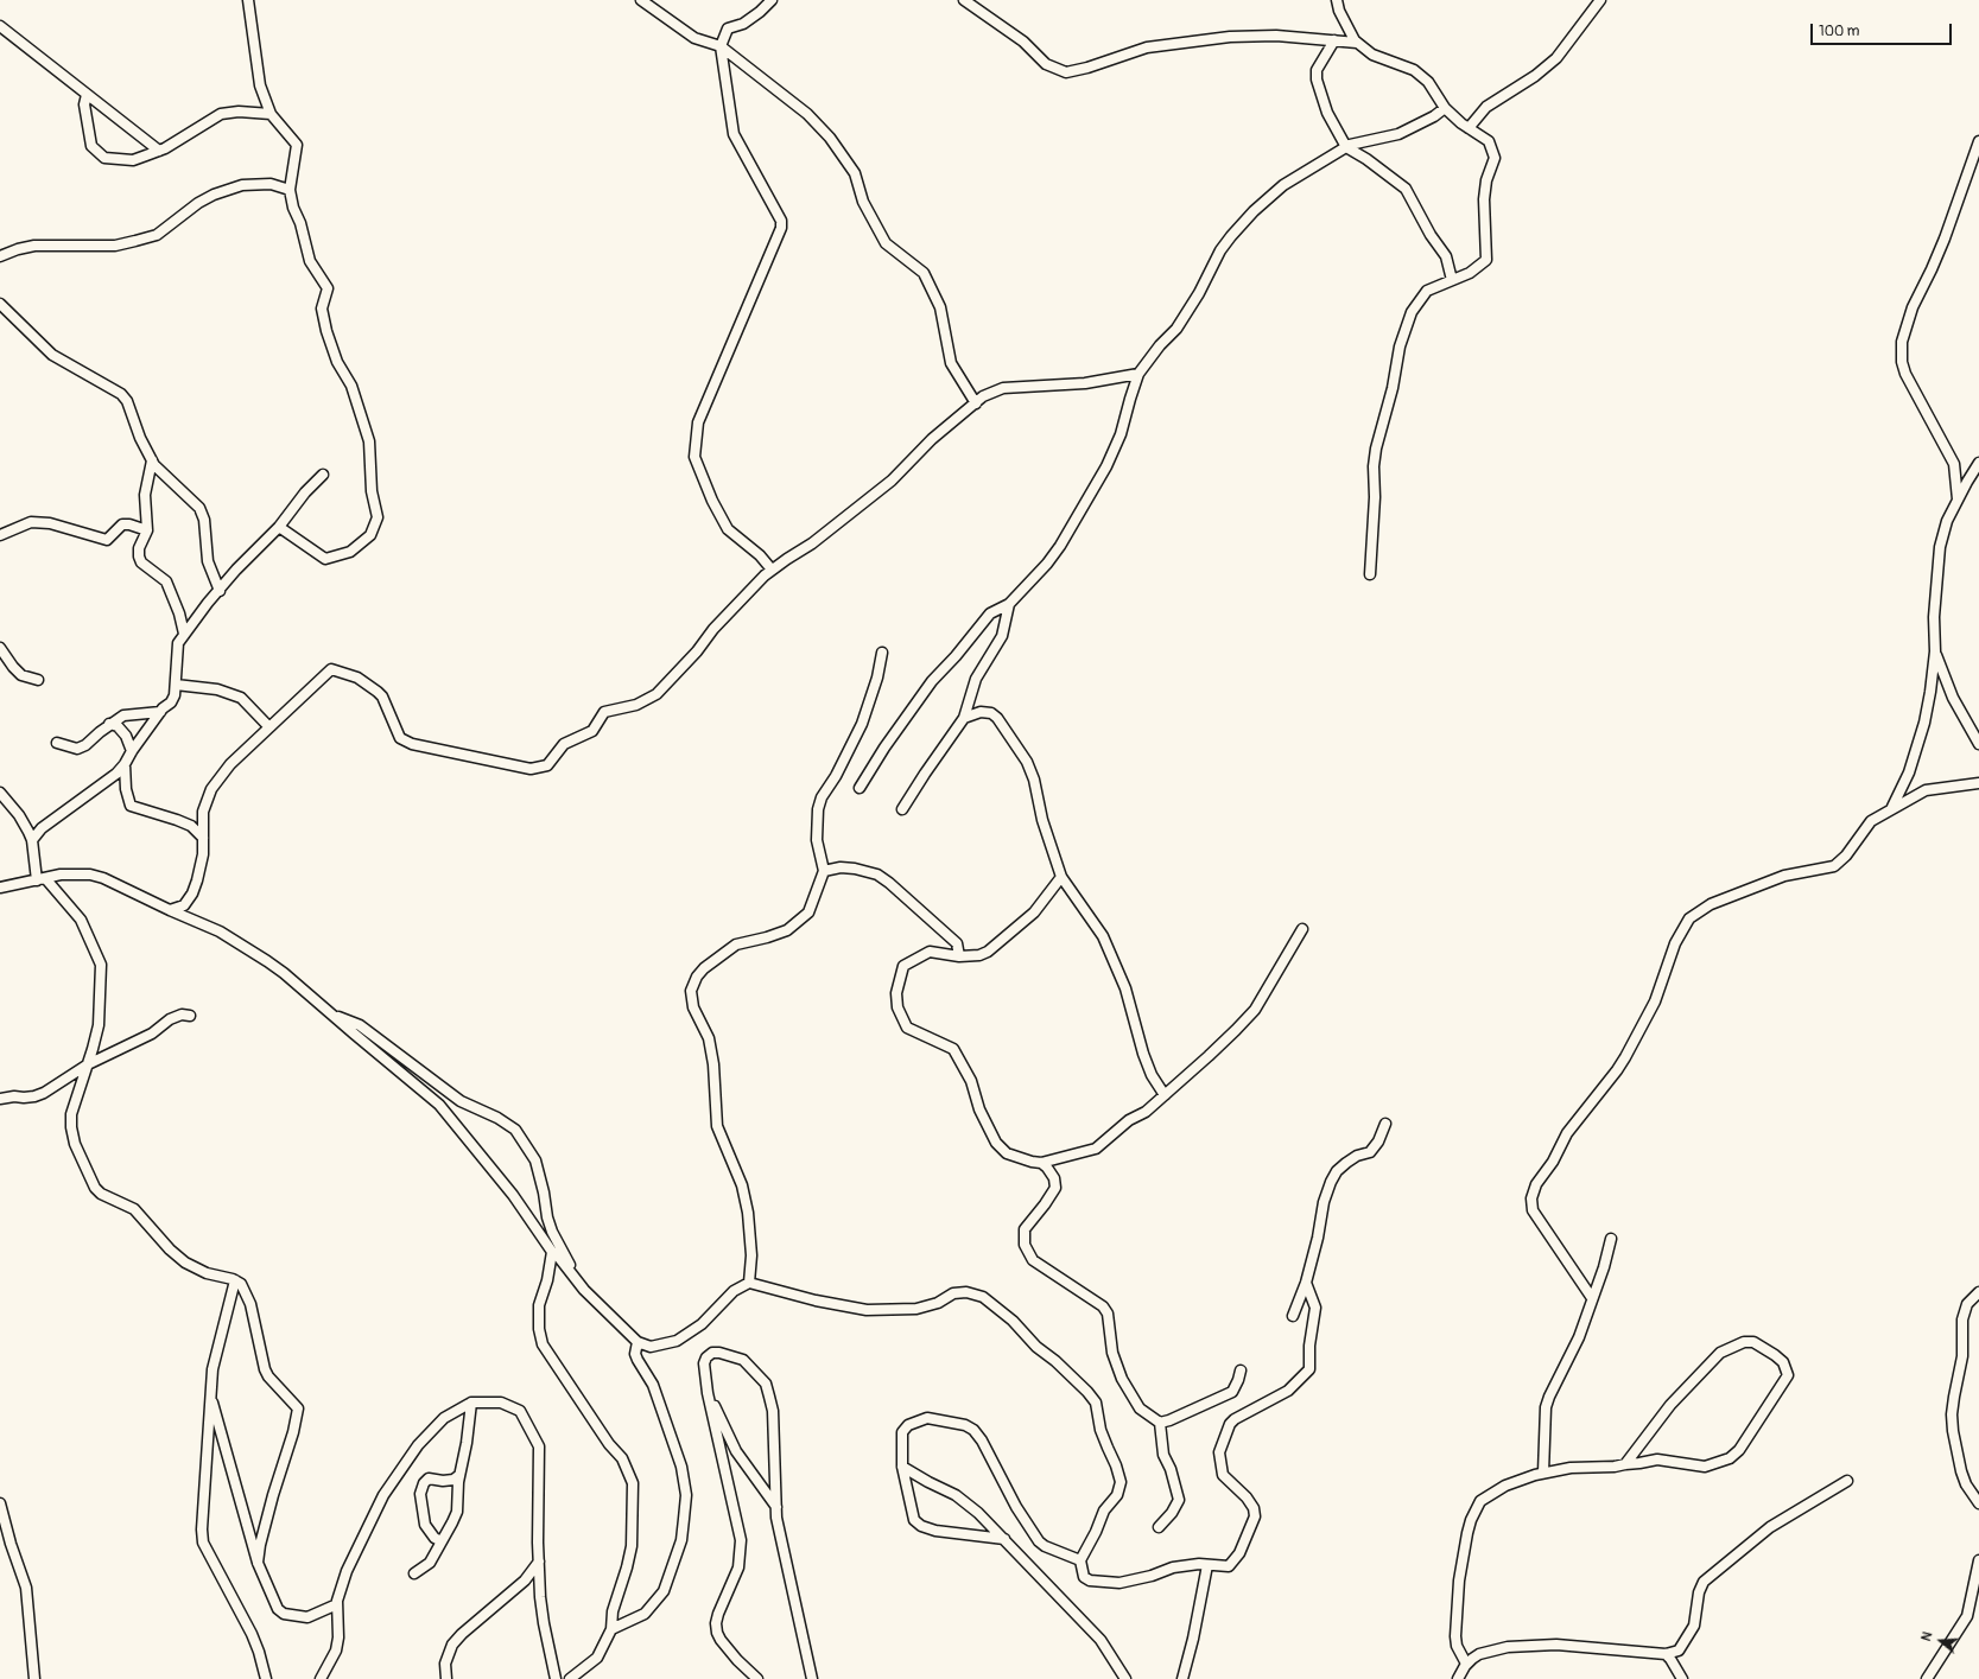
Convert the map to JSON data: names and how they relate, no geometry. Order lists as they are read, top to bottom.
{
  "scale_bar": "100 m",
  "north": "left"
}
